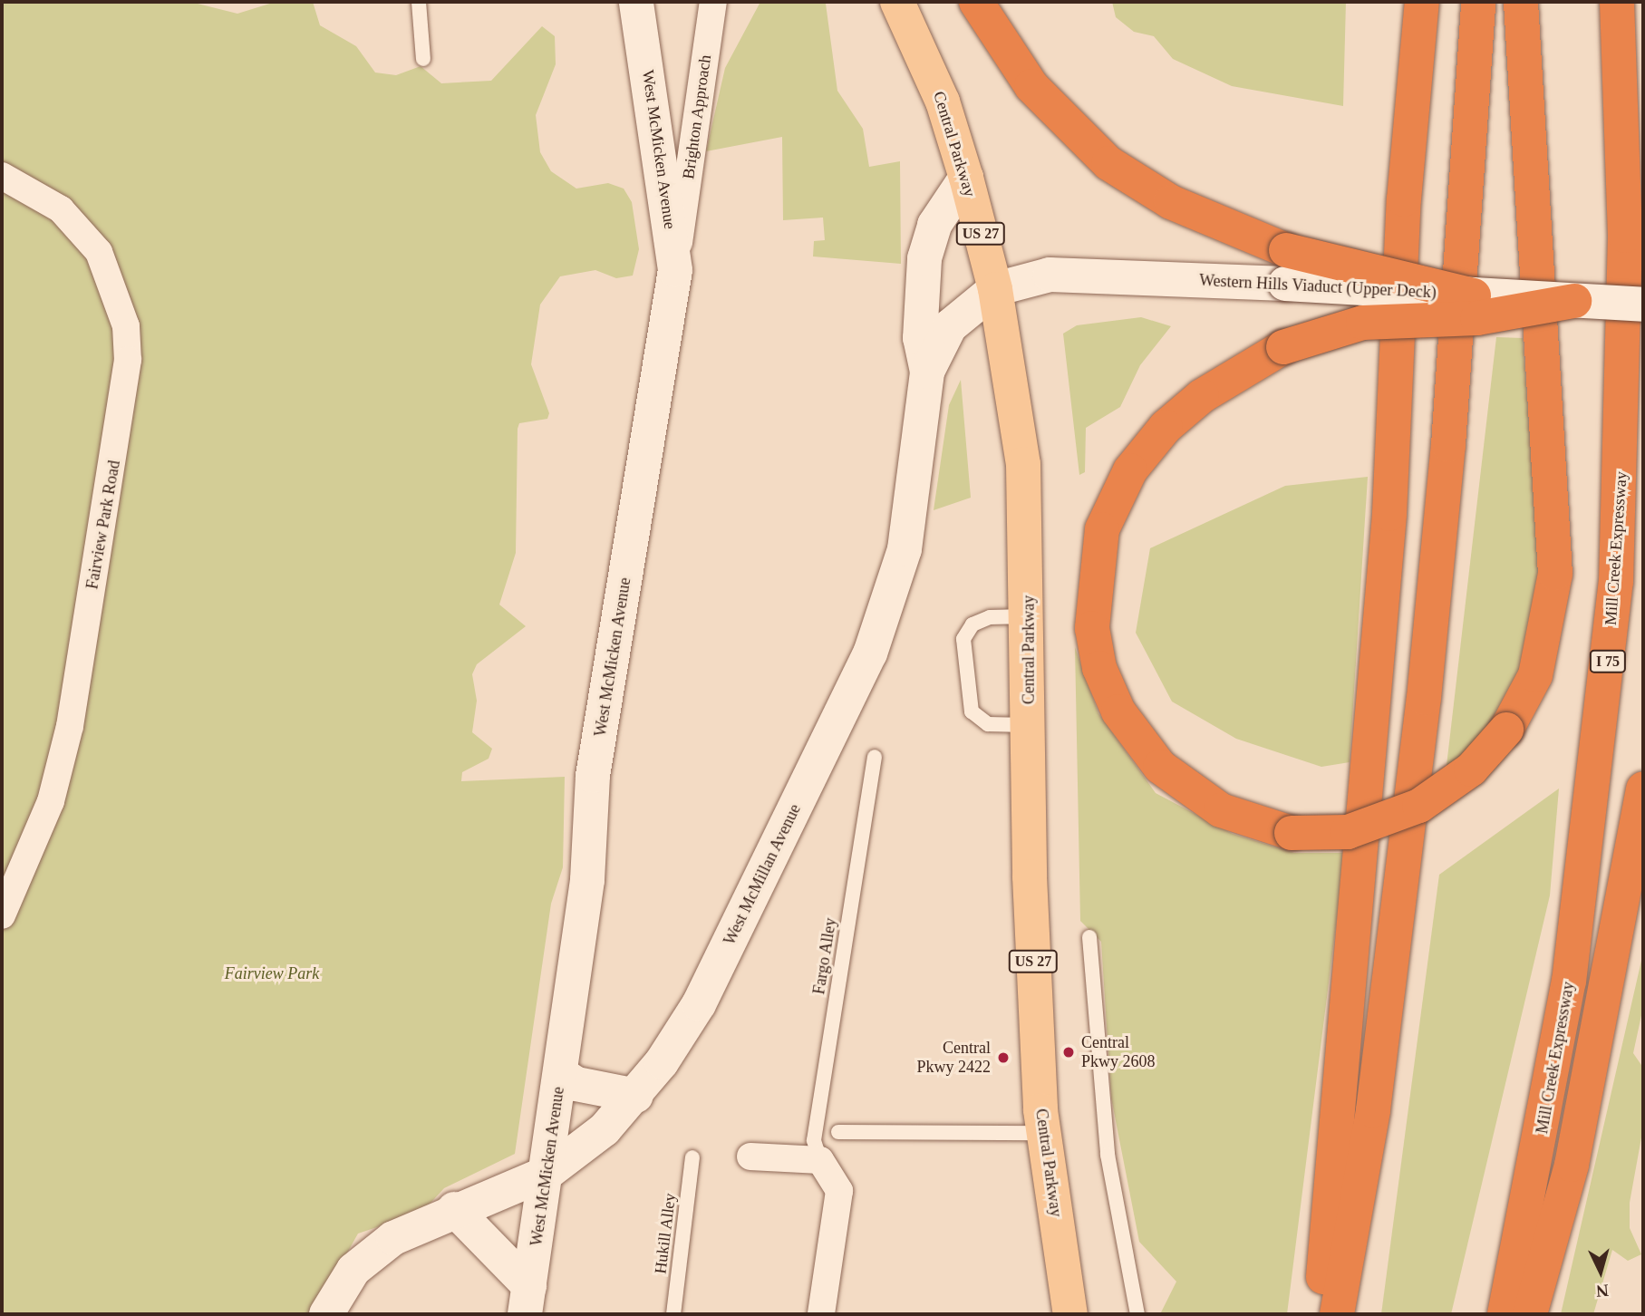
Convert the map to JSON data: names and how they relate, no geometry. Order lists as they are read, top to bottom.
{
  "streets": {
    "highway": ["Mill Creek Expressway", "I 75"],
    "main road": [
      "Central Parkway",
      "West McMicken Avenue",
      "US 27",
      "Western Hills Viaduct (Upper Deck)",
      "West McMillan Avenue"
    ],
    "street": ["Brighton Approach", "Fairview Park Road"],
    "lane": ["Fargo Alley", "Hukill Alley"]
  },
  "crossings": [
    ["Brighton Approach", "West McMicken Avenue"],
    ["Central Parkway", "Western Hills Viaduct (Upper Deck)"],
    ["Central Parkway", "West McMillan Avenue"],
    ["West McMicken Avenue", "West McMillan Avenue"],
    ["Western Hills Viaduct (Upper Deck)", "West McMillan Avenue"]
  ],
  "parks": ["Fairview Park"],
  "places": ["Central Pkwy 2608", "Central Pkwy 2422"],
  "north": "bottom"
}
